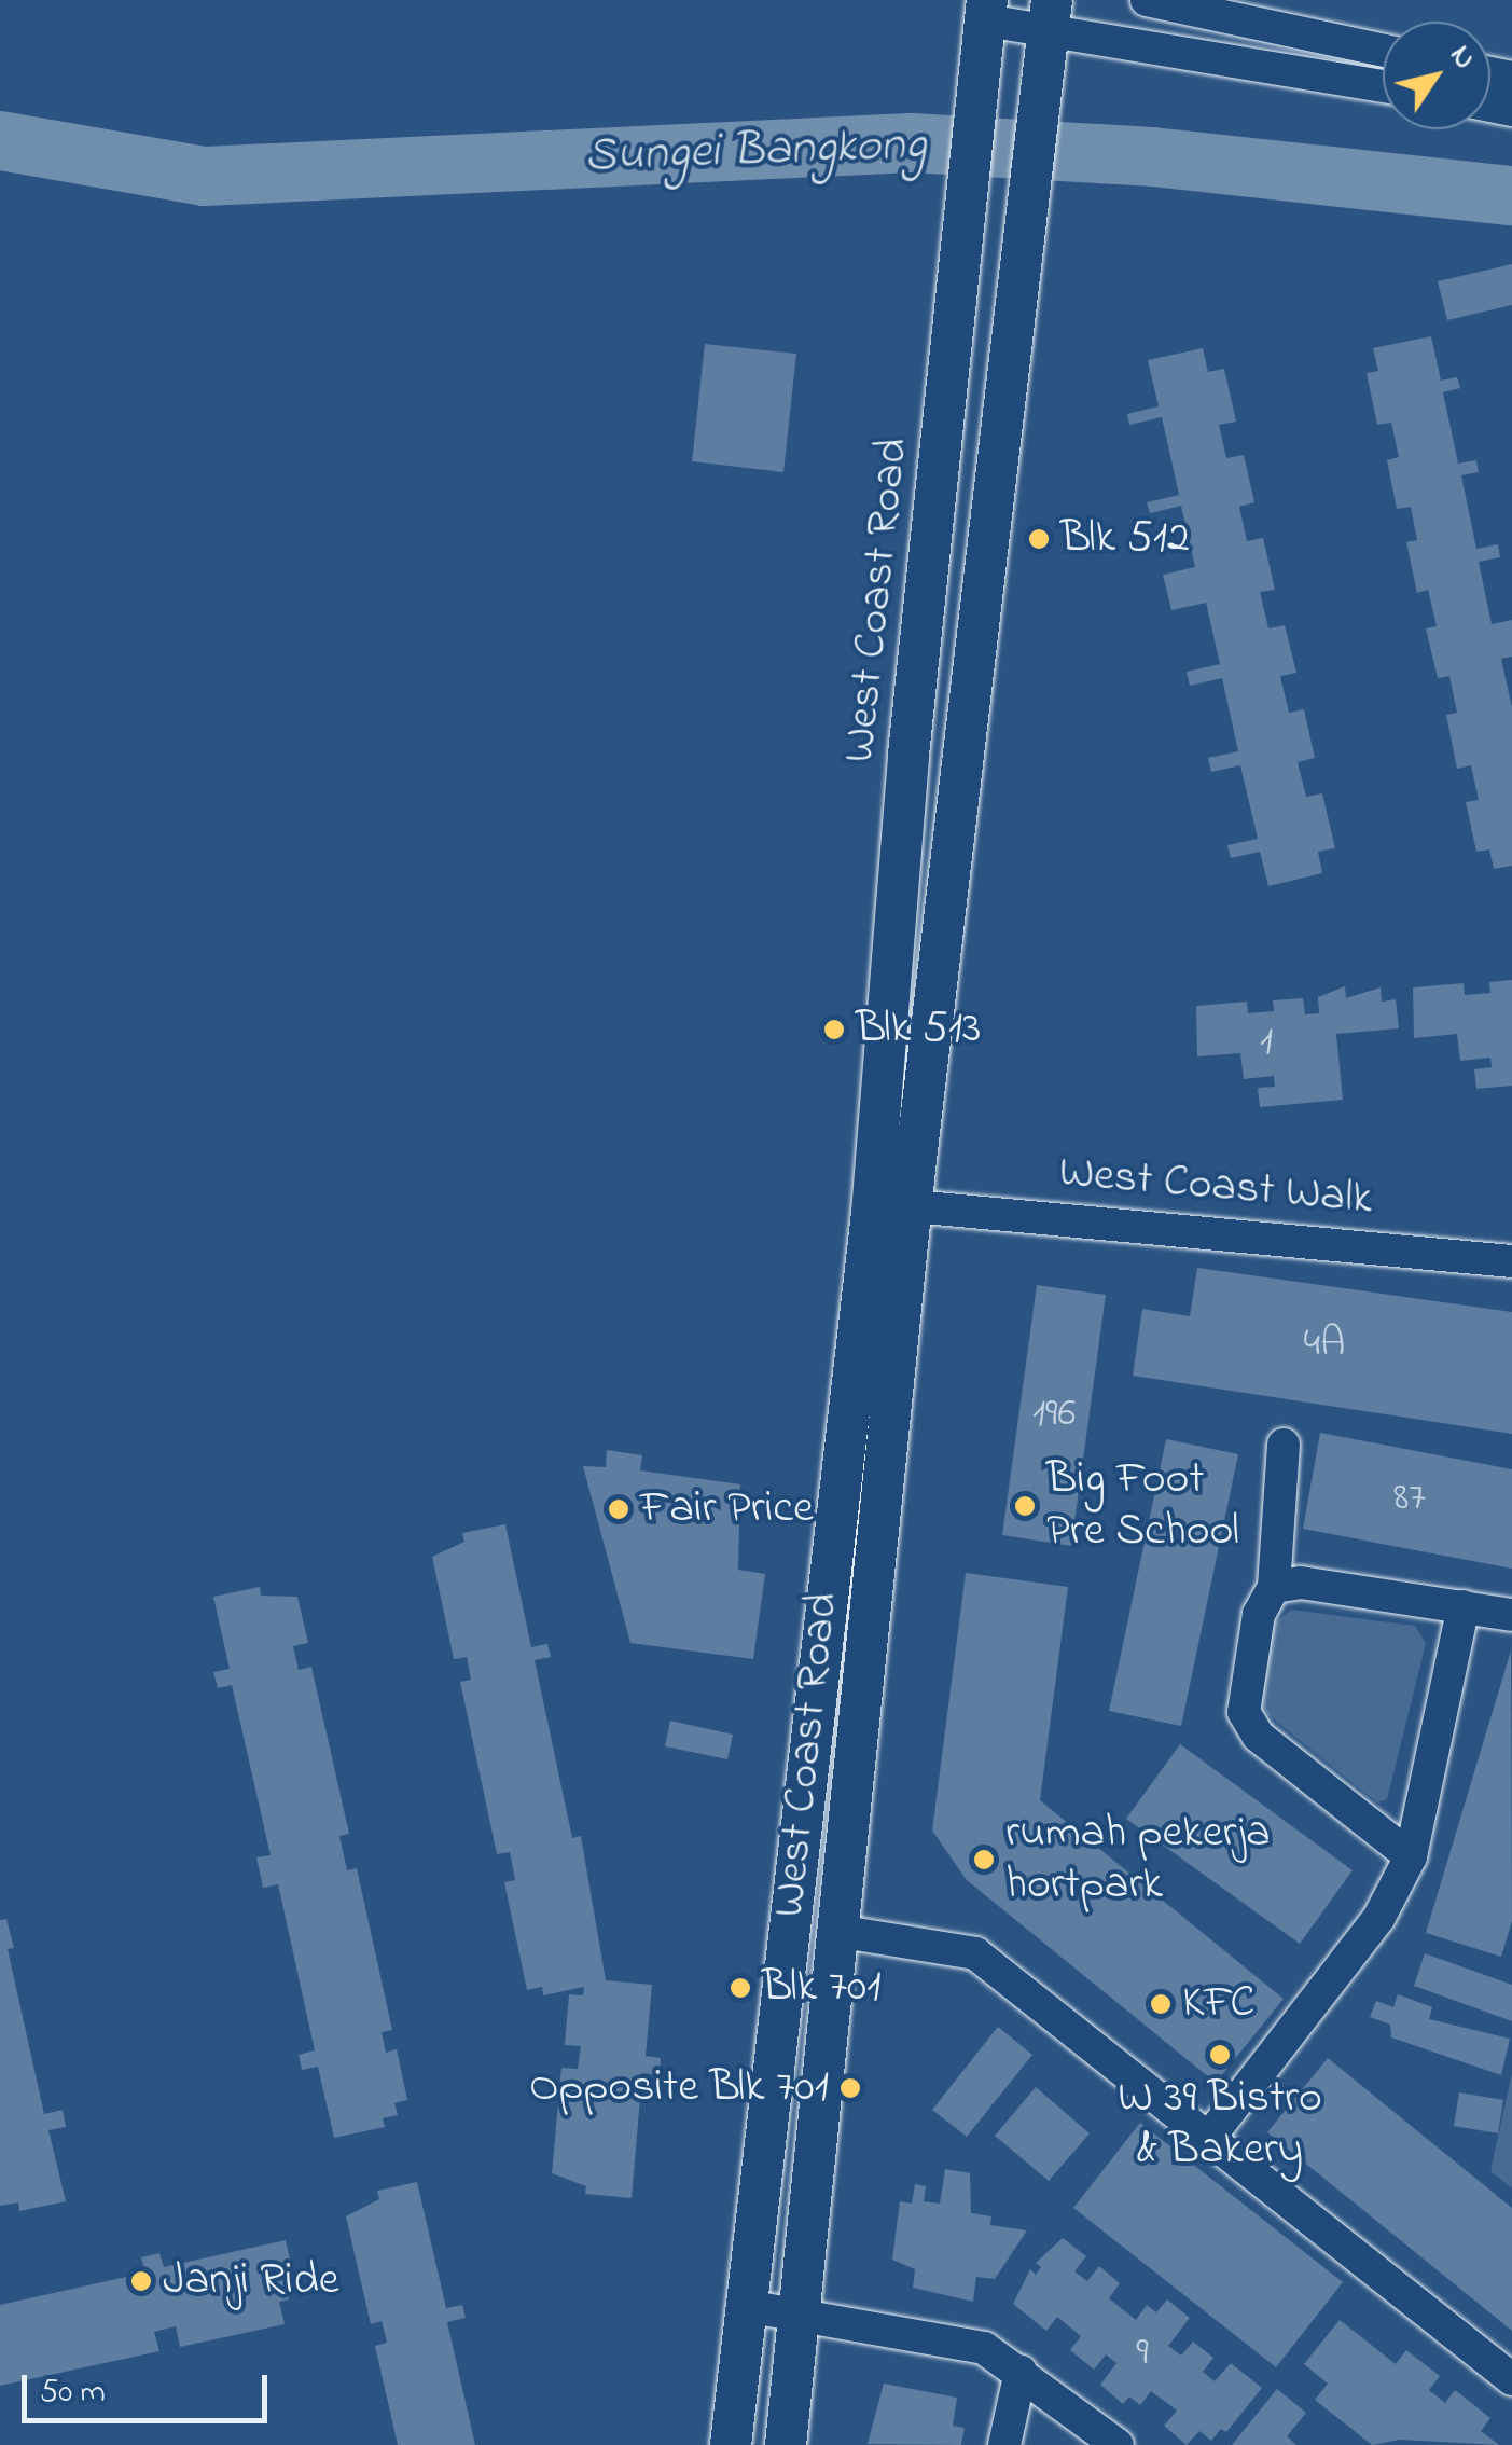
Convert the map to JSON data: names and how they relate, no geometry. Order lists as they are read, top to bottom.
{
  "streets": {
    "main road": ["West Coast Road"],
    "street": ["West Coast Walk"]
  },
  "crossings": [
    ["West Coast Road", "West Coast Walk"]
  ],
  "water": ["Sungei Bangkong"],
  "places": [
    "Blk 512",
    "Blk 513",
    "Big Foot Pre School",
    "Fair Price",
    "rumah pekerja hortpark",
    "Blk 701",
    "KFC",
    "W 39 Bistro & Bakery",
    "Opposite Blk 701",
    "Janji Ride"
  ],
  "house_numbers": [
    "1",
    "4A",
    "196",
    "87",
    "9"
  ],
  "scale_bar": "50 m",
  "north": "top right"
}
